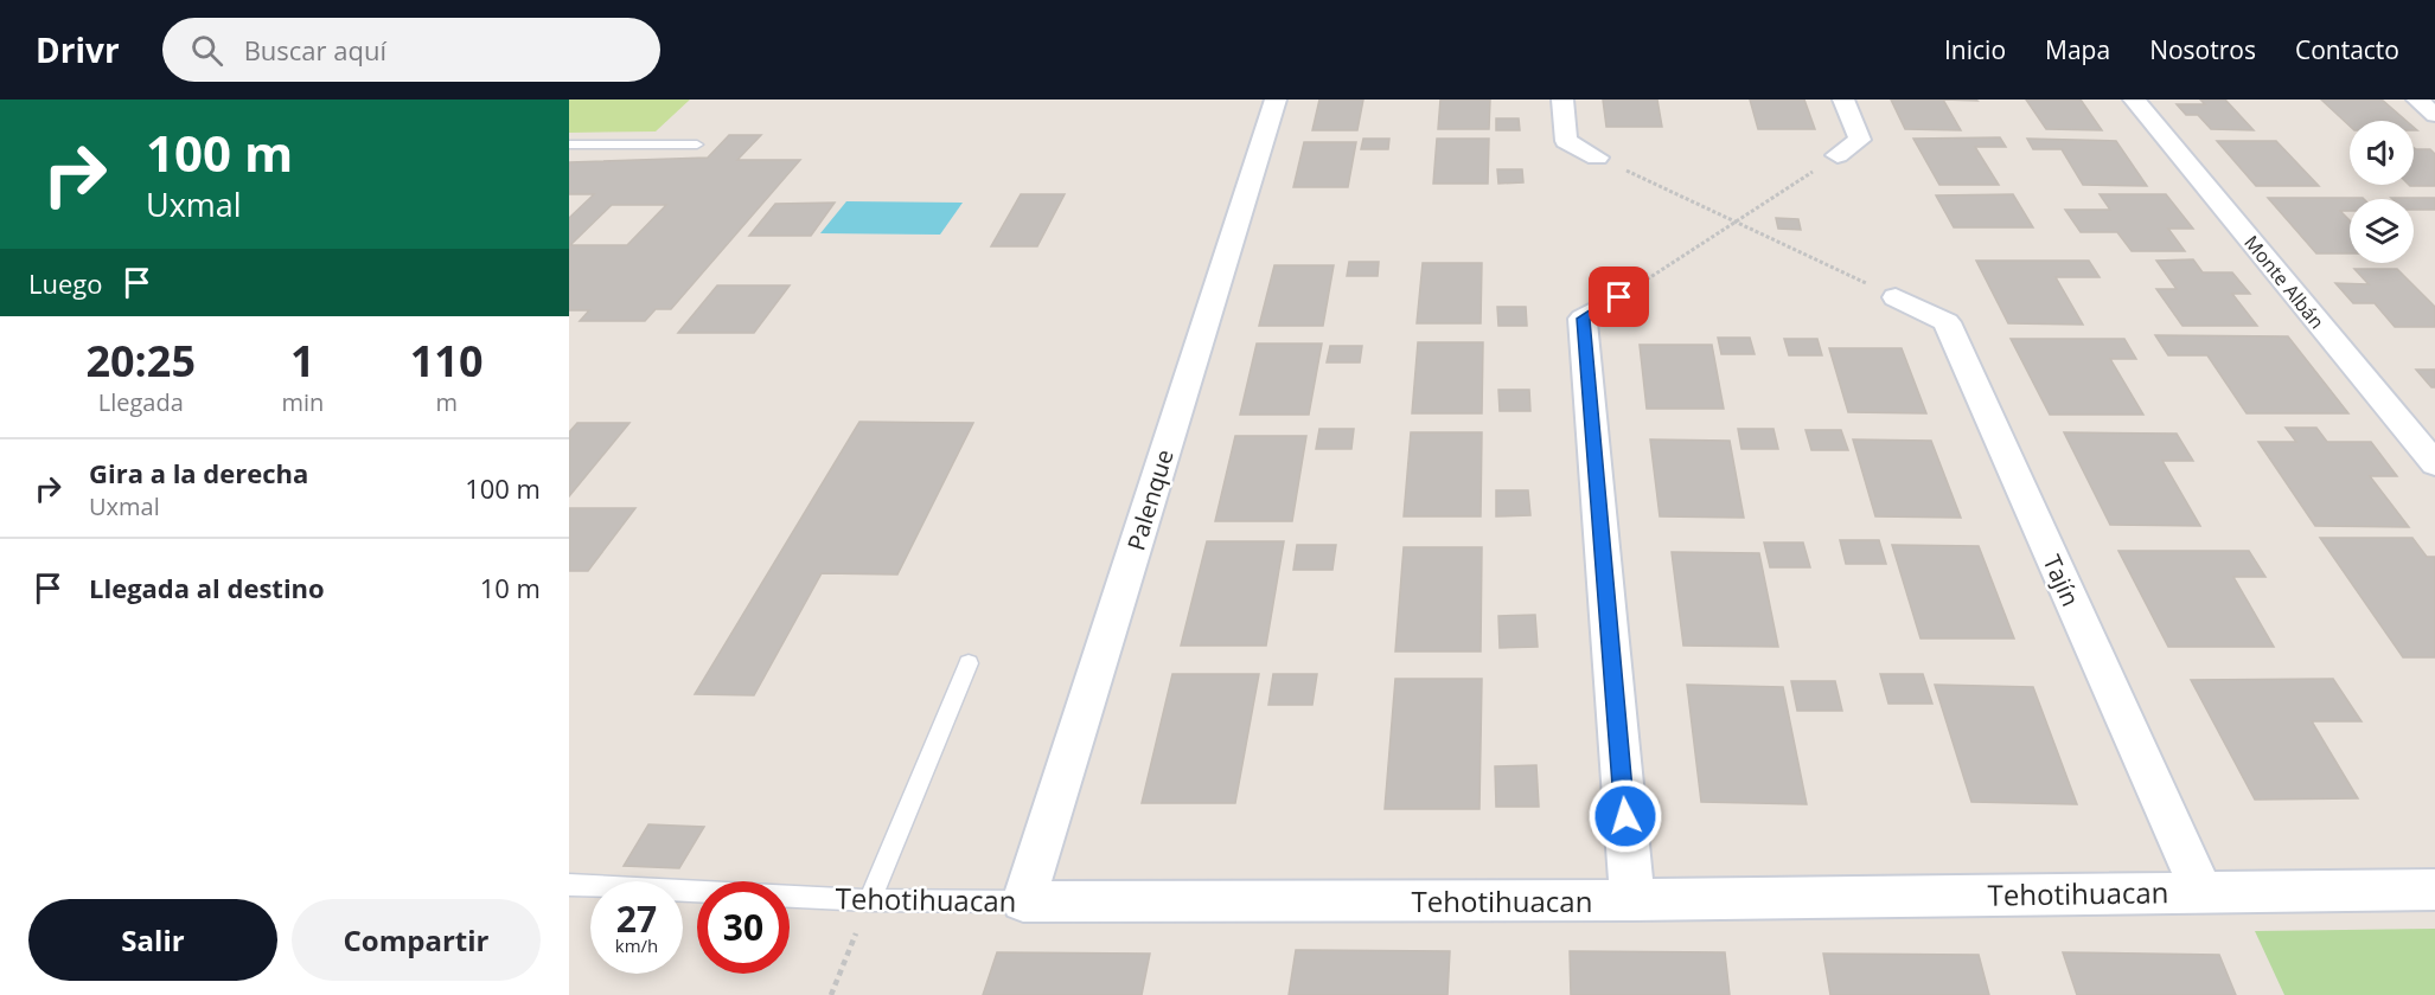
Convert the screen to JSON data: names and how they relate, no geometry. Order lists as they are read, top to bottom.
{
  "streets": {
    "street": [
      "Monte Albán",
      "Palenque",
      "Tajín",
      "Tehotihuacan"
    ]
  },
  "crossings": [
    ["Palenque", "Tehotihuacan"],
    ["Tajín", "Tehotihuacan"]
  ],
  "page": {
    "header": "Drivr",
    "search": "Buscar aquí",
    "nav": [
      "Inicio",
      "Mapa",
      "Nosotros",
      "Contacto"
    ],
    "turn": ["100 m", "Uxmal"],
    "then": "Luego",
    "eta": [
      "20:25",
      "Llegada",
      "1",
      "min",
      "110",
      "m"
    ],
    "list": [
      {
        "name": "Gira a la derecha",
        "note": "Uxmal",
        "value": "100 m"
      },
      {
        "name": "Llegada al destino",
        "value": "10 m"
      }
    ],
    "speed": "27 km/h",
    "limit": "30",
    "buttons": ["Salir", "Compartir"]
  }
}
